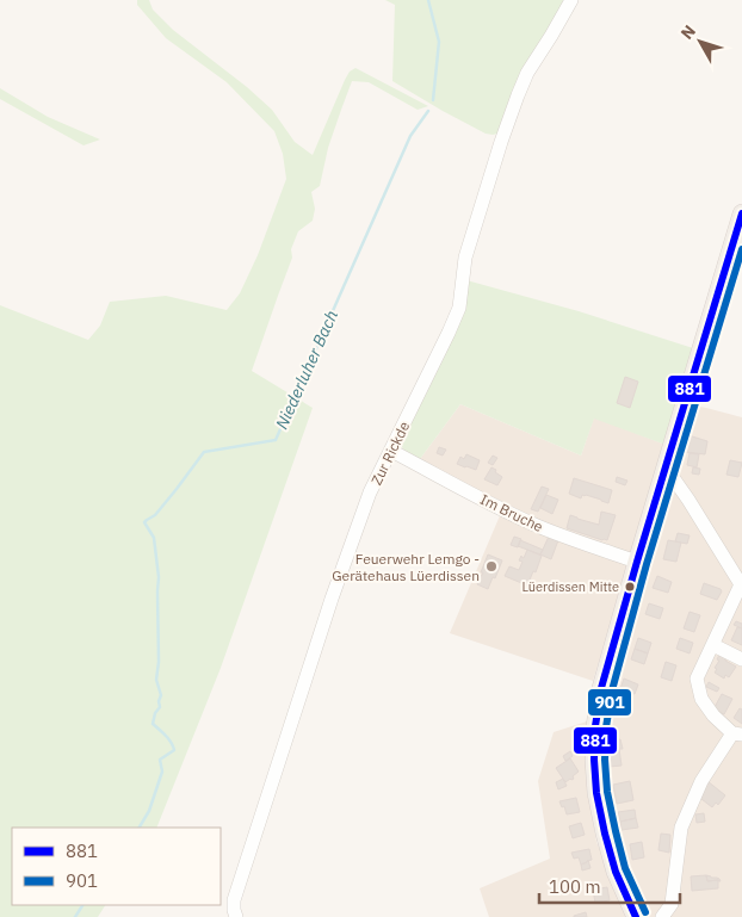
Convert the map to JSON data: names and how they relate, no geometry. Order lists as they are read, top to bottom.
{
  "streets": {
    "street": ["Zur Rickde", "Im Bruche"]
  },
  "crossings": [
    ["Zur Rickde", "Im Bruche"]
  ],
  "water": ["Niederluher Bach"],
  "places": ["Feuerwehr Lemgo - Gerätehaus Lüerdissen", "Lüerdissen Mitte"],
  "lines": ["transit line 881", "transit line 901"],
  "legend": ["881", "901"],
  "scale_bar": "100 m",
  "north": "top left"
}
